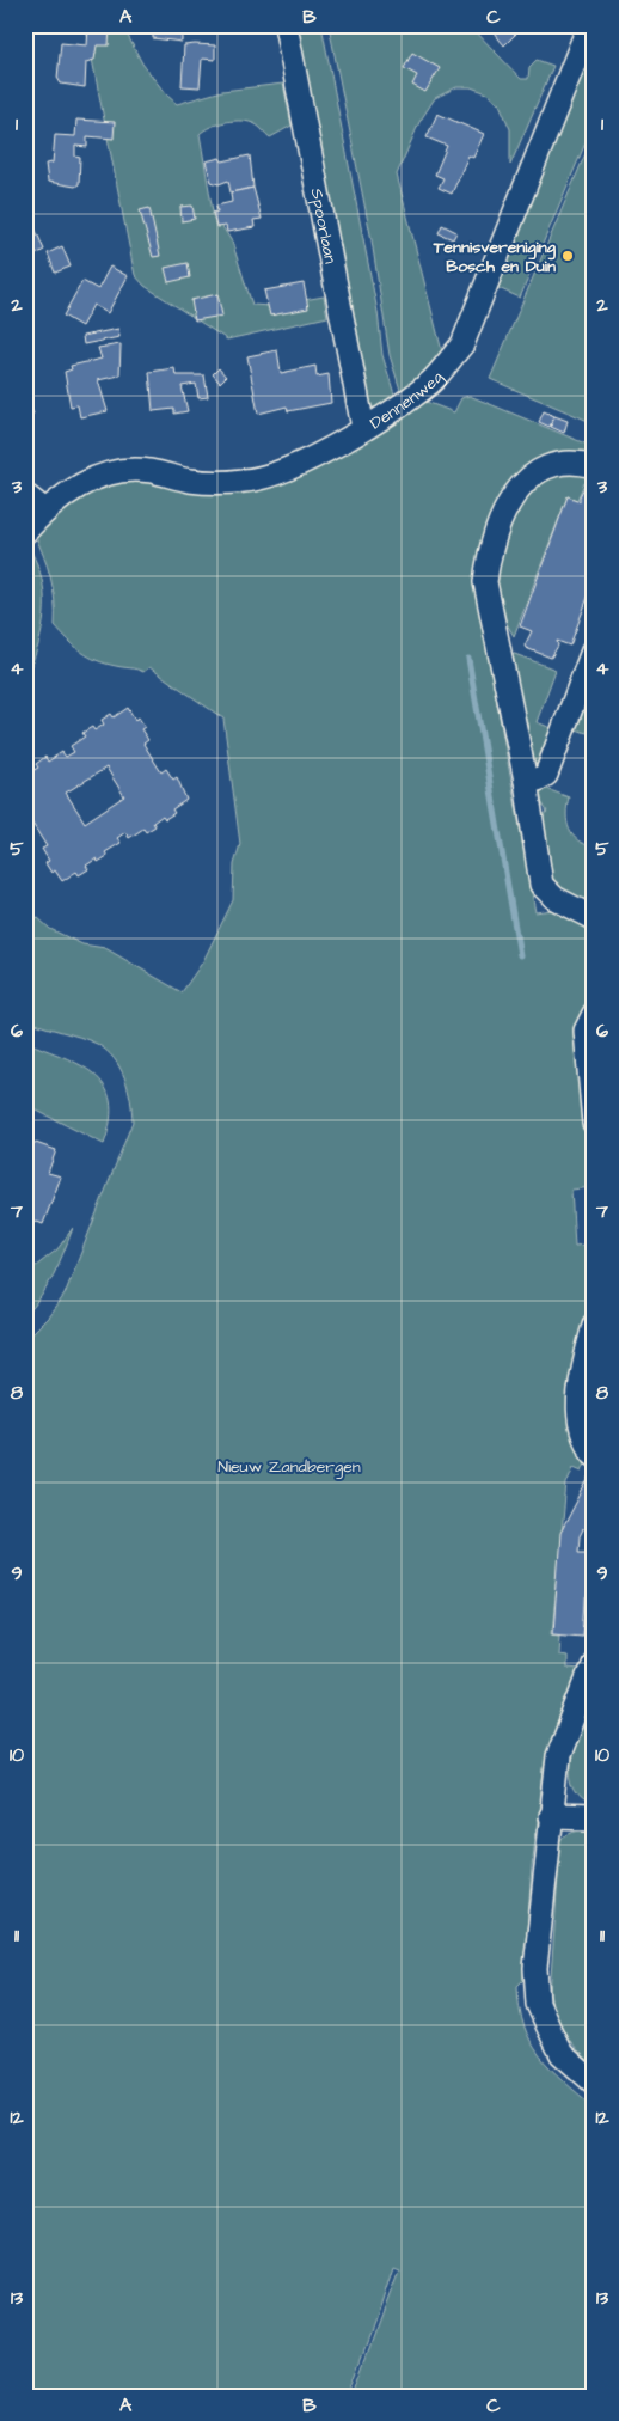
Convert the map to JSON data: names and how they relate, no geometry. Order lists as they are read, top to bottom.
{
  "streets": {
    "street": ["Spoorlaan", "Dennenweg"]
  },
  "crossings": [
    ["Spoorlaan", "Dennenweg"]
  ],
  "parks": ["Nieuw Zandbergen"],
  "places": ["Tennisvereniging Bosch en Duin"],
  "grid": {
    "columns": ["A", "B", "C"],
    "rows": [
      "1",
      "2",
      "3",
      "4",
      "5",
      "6",
      "7",
      "8",
      "9",
      "10",
      "11",
      "12",
      "13"
    ]
  }
}
